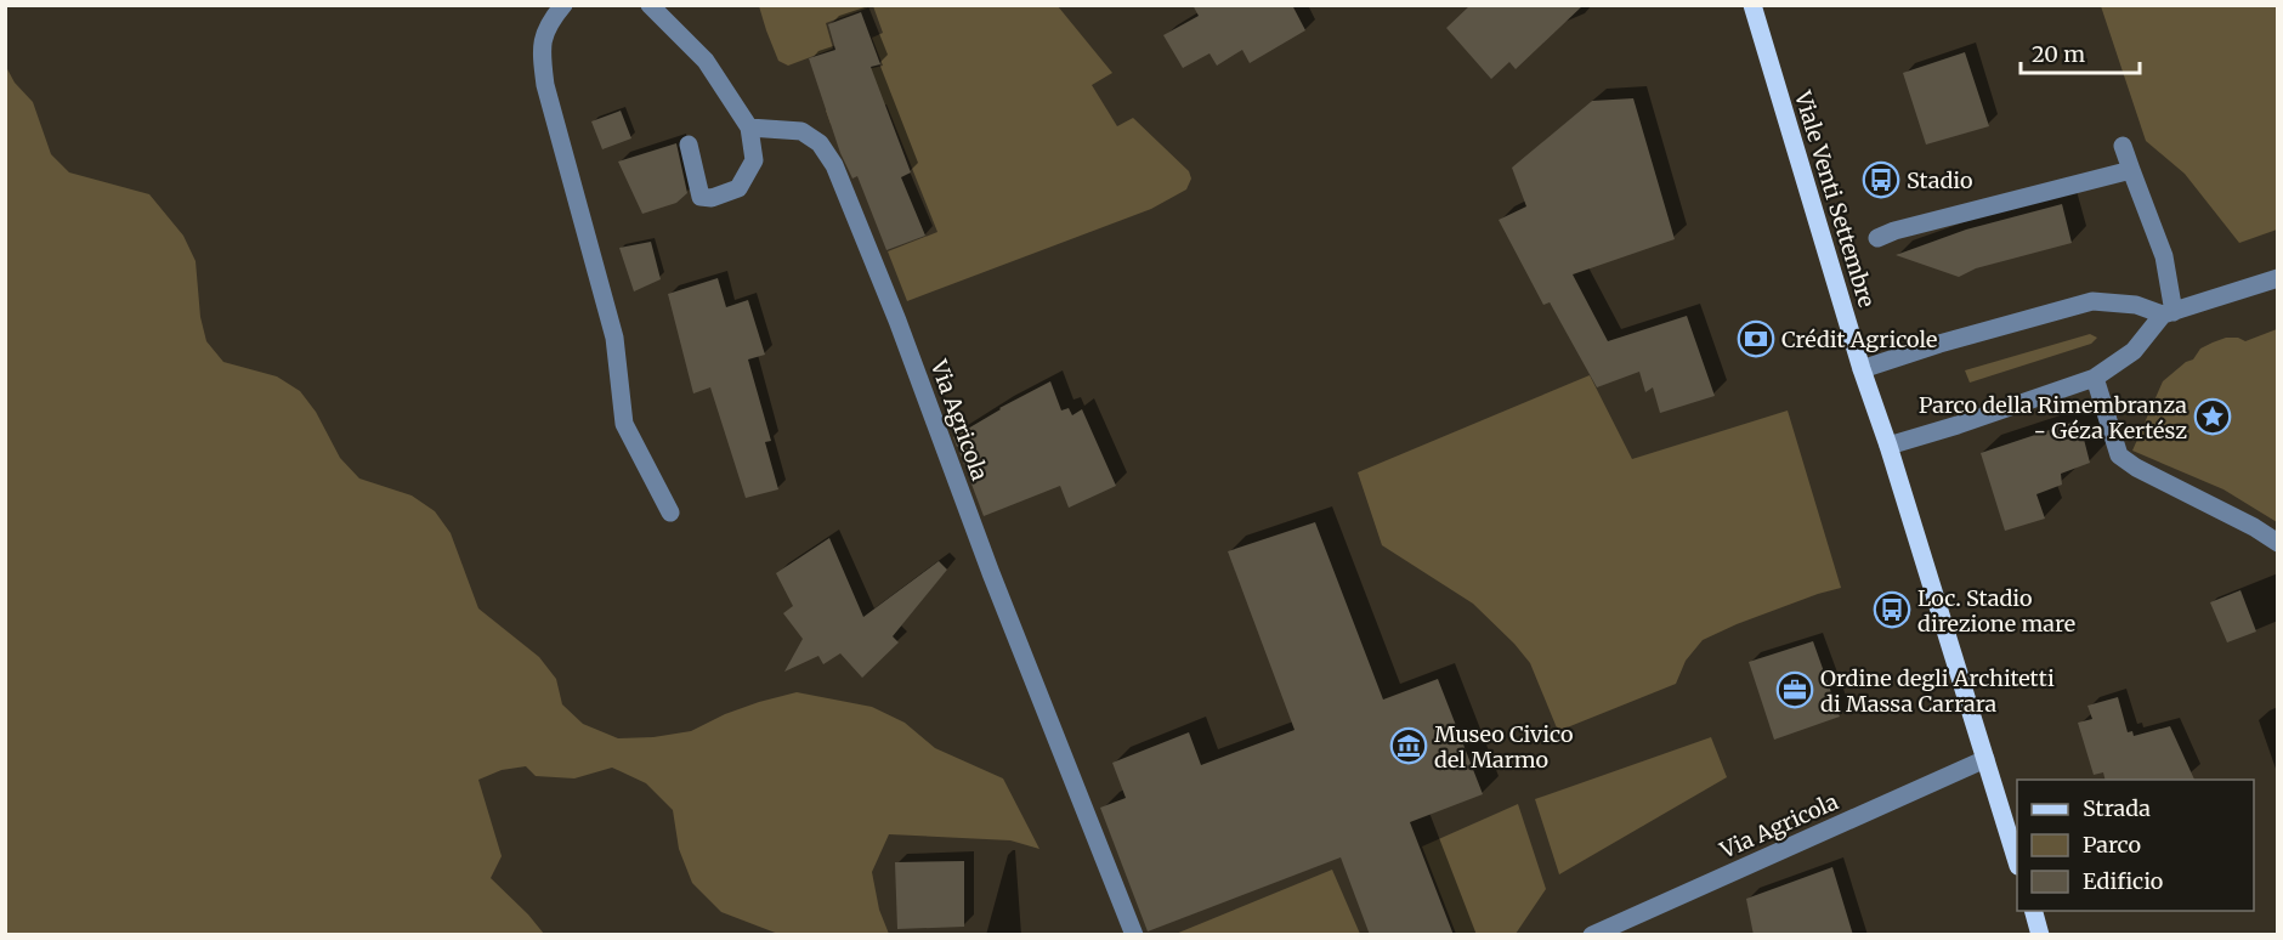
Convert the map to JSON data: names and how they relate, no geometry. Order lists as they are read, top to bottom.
{
  "streets": {
    "main road": ["Viale Venti Settembre"],
    "street": ["Via Agricola"]
  },
  "crossings": [
    ["Viale Venti Settembre", "Via Agricola"]
  ],
  "places": {
    "bus stop": ["Stadio", "Loc. Stadio direzione mare"],
    "bank": ["Crédit Agricole"],
    "place": ["Parco della Rimembranza - Géza Kertész"],
    "office": ["Ordine degli Architetti di Massa Carrara"],
    "museum": ["Museo Civico del Marmo"]
  },
  "legend": ["Strada", "Parco", "Edificio"],
  "scale_bar": "20 m"
}
